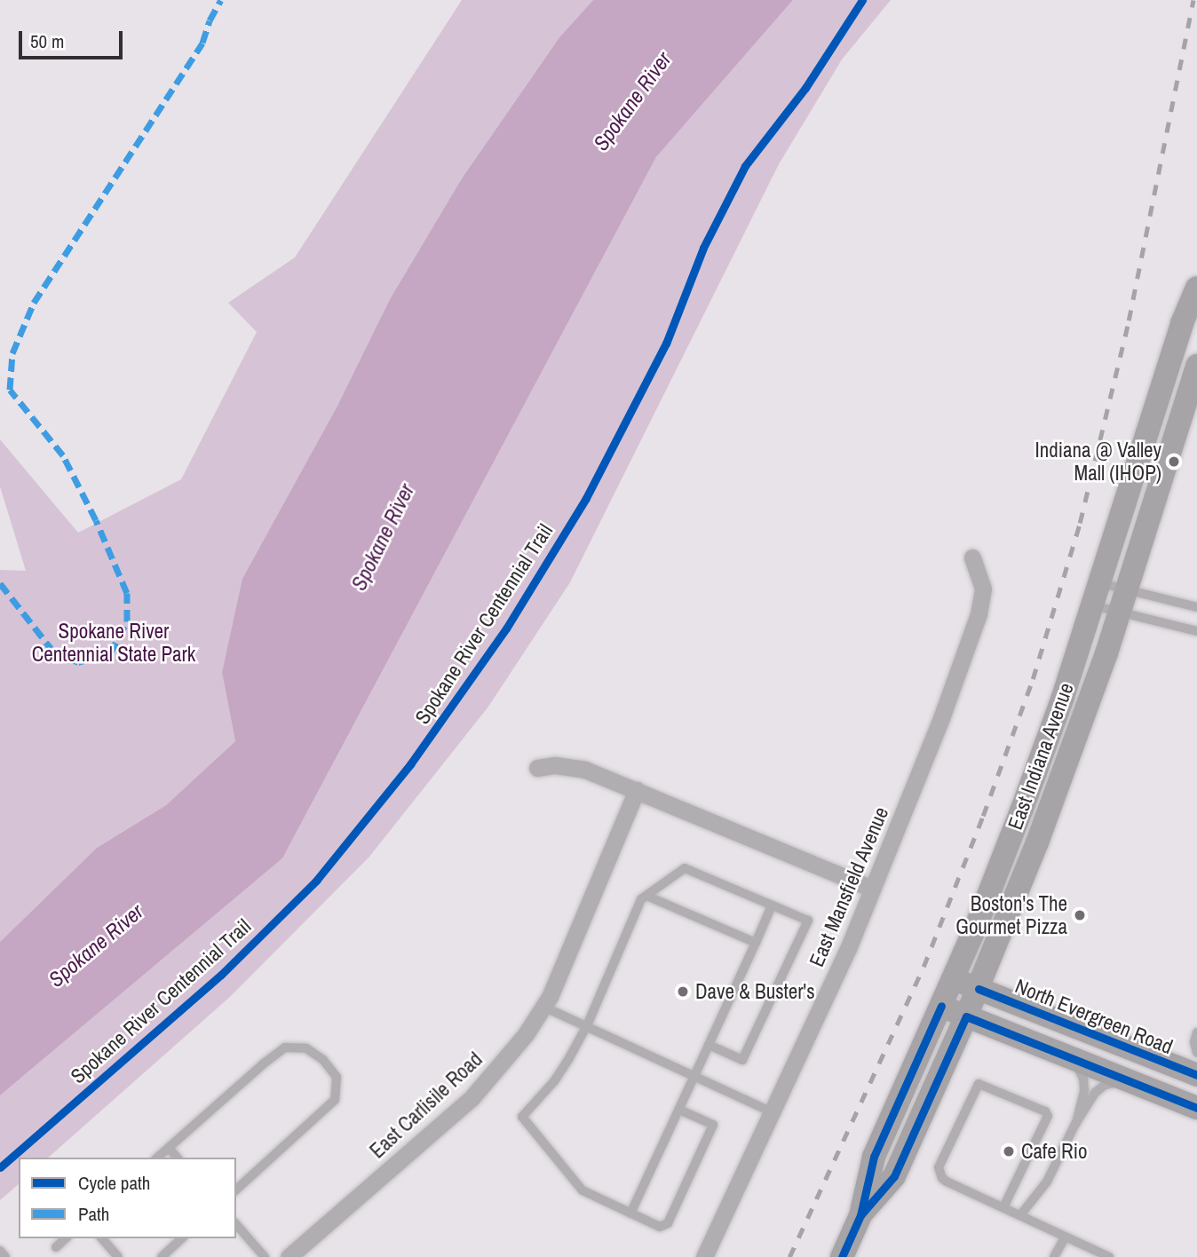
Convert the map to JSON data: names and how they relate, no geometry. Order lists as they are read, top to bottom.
{
  "streets": {
    "main road": ["East Indiana Avenue", "North Evergreen Road"],
    "street": ["East Mansfield Avenue", "East Carlisile Road"],
    "cycle path": ["Spokane River Centennial Trail"]
  },
  "crossings": [
    ["East Indiana Avenue", "North Evergreen Road"]
  ],
  "water": ["Spokane River"],
  "parks": ["Spokane River Centennial State Park"],
  "places": [
    "Indiana @ Valley Mall (IHOP)",
    "Boston's The Gourmet Pizza",
    "Dave & Buster's",
    "Cafe Rio"
  ],
  "legend": ["Cycle path", "Path"],
  "scale_bar": "50 m"
}
